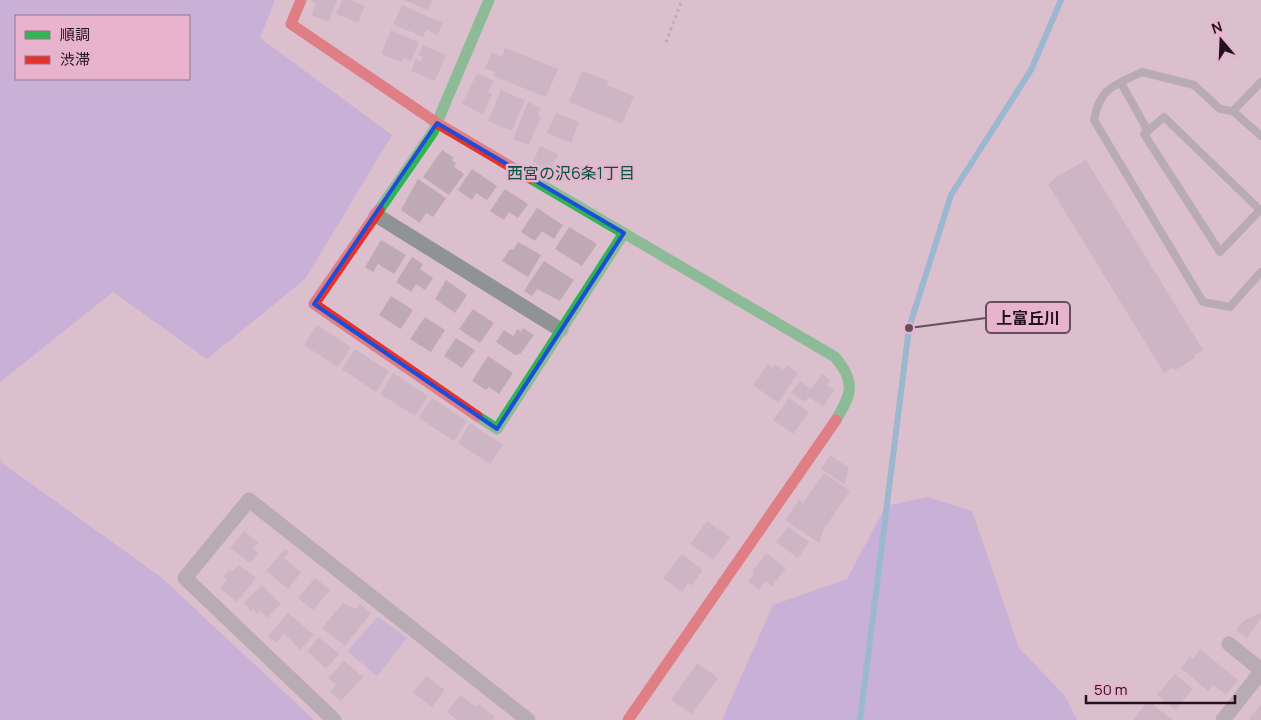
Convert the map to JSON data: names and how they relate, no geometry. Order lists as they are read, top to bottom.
{
  "districts": ["西宮の沢6条1丁目"],
  "places": ["上富丘川"],
  "legend": ["順調", "渋滞"],
  "scale_bar": "50 m",
  "north": "top"
}
